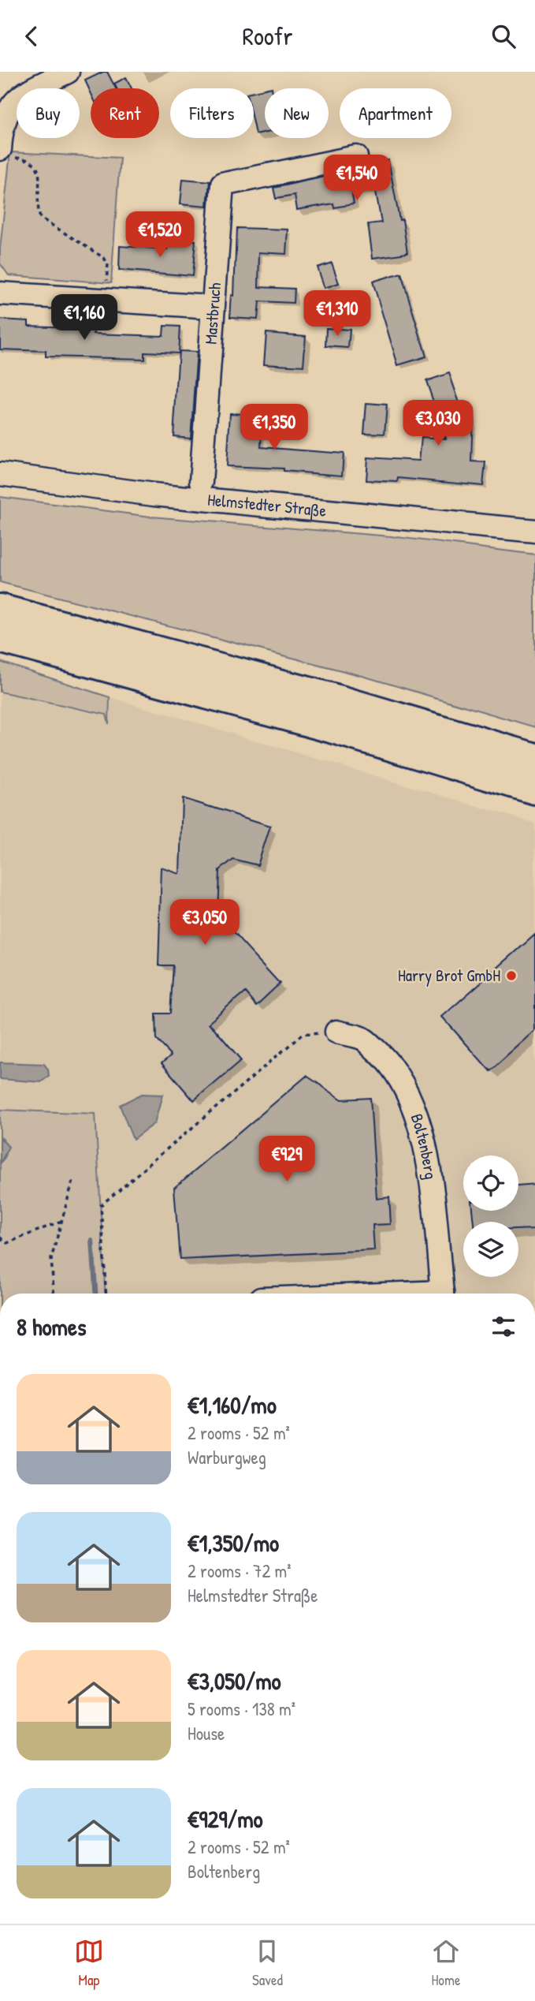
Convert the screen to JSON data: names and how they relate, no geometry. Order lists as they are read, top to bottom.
{
  "streets": {
    "street": ["Mastbruch", "Helmstedter Straße", "Boltenberg"]
  },
  "places": ["Harry Brot GmbH"],
  "page": {
    "header": "Roofr",
    "chip": [
      "Buy",
      "Rent",
      "Filters",
      "New",
      "Apartment"
    ],
    "price": [
      "€1,540",
      "€1,520",
      "€1,310",
      "€1,160",
      "€3,030",
      "€1,350",
      "€3,050",
      "€929"
    ],
    "heading": "8 homes",
    "list": [
      {
        "name": "€1,160/mo",
        "note": "2 rooms · 52 m² · Warburgweg"
      },
      {
        "name": "€1,350/mo",
        "note": "2 rooms · 72 m² · Helmstedter Straße"
      },
      {
        "name": "€3,050/mo",
        "note": "5 rooms · 138 m² · House"
      },
      {
        "name": "€929/mo",
        "note": "2 rooms · 52 m² · Boltenberg"
      }
    ],
    "tabs": ["Map", "Saved", "Home"]
  }
}
